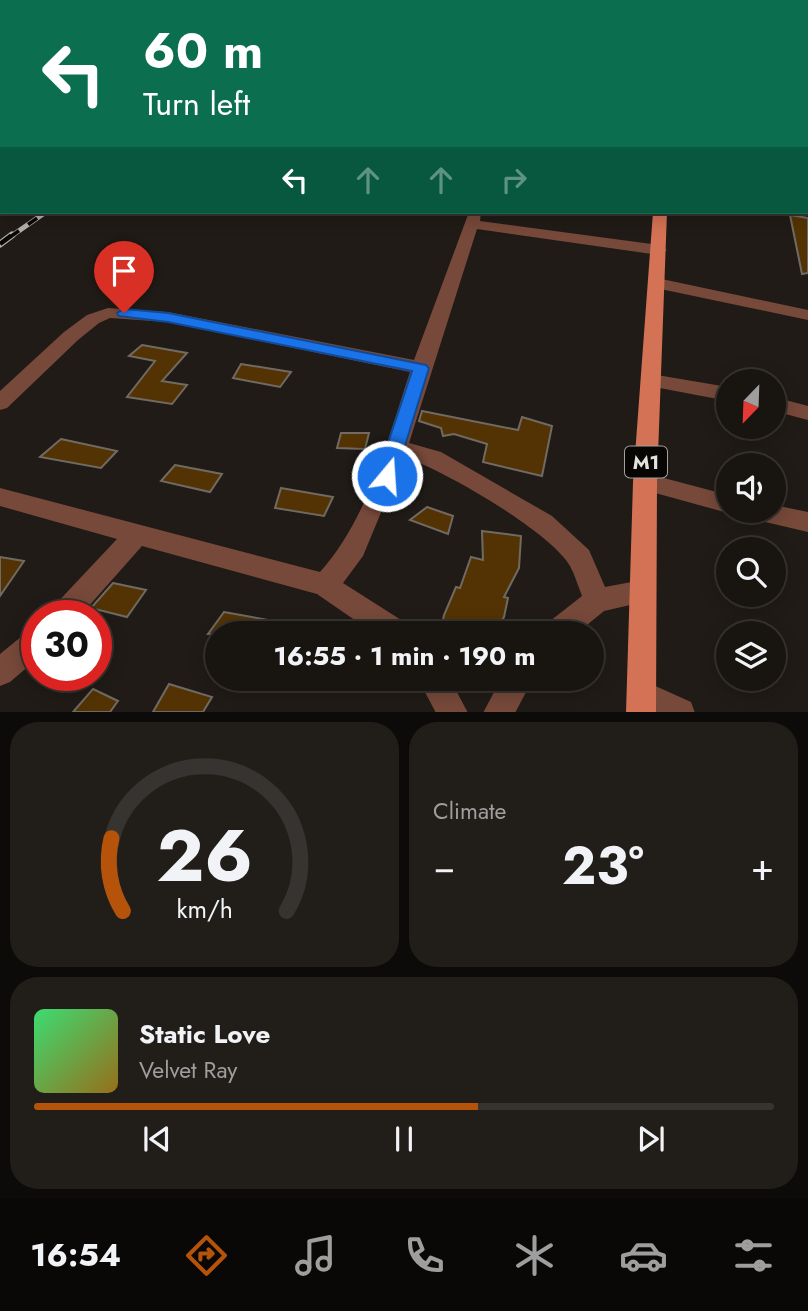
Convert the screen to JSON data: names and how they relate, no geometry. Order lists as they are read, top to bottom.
{
  "streets": {
    "main road": ["M1"]
  },
  "north": "bottom left",
  "page": {
    "turn": ["60 m", "Turn left"],
    "limit": "30",
    "trip": "16:55 · 1 min · 190 m",
    "tile": "Climate",
    "heat": ["−", "23°", "+"],
    "song": ["Static Love", "Velvet Ray"],
    "tabs": "16:54",
    "gauge": ["26", "km/h"]
  }
}
